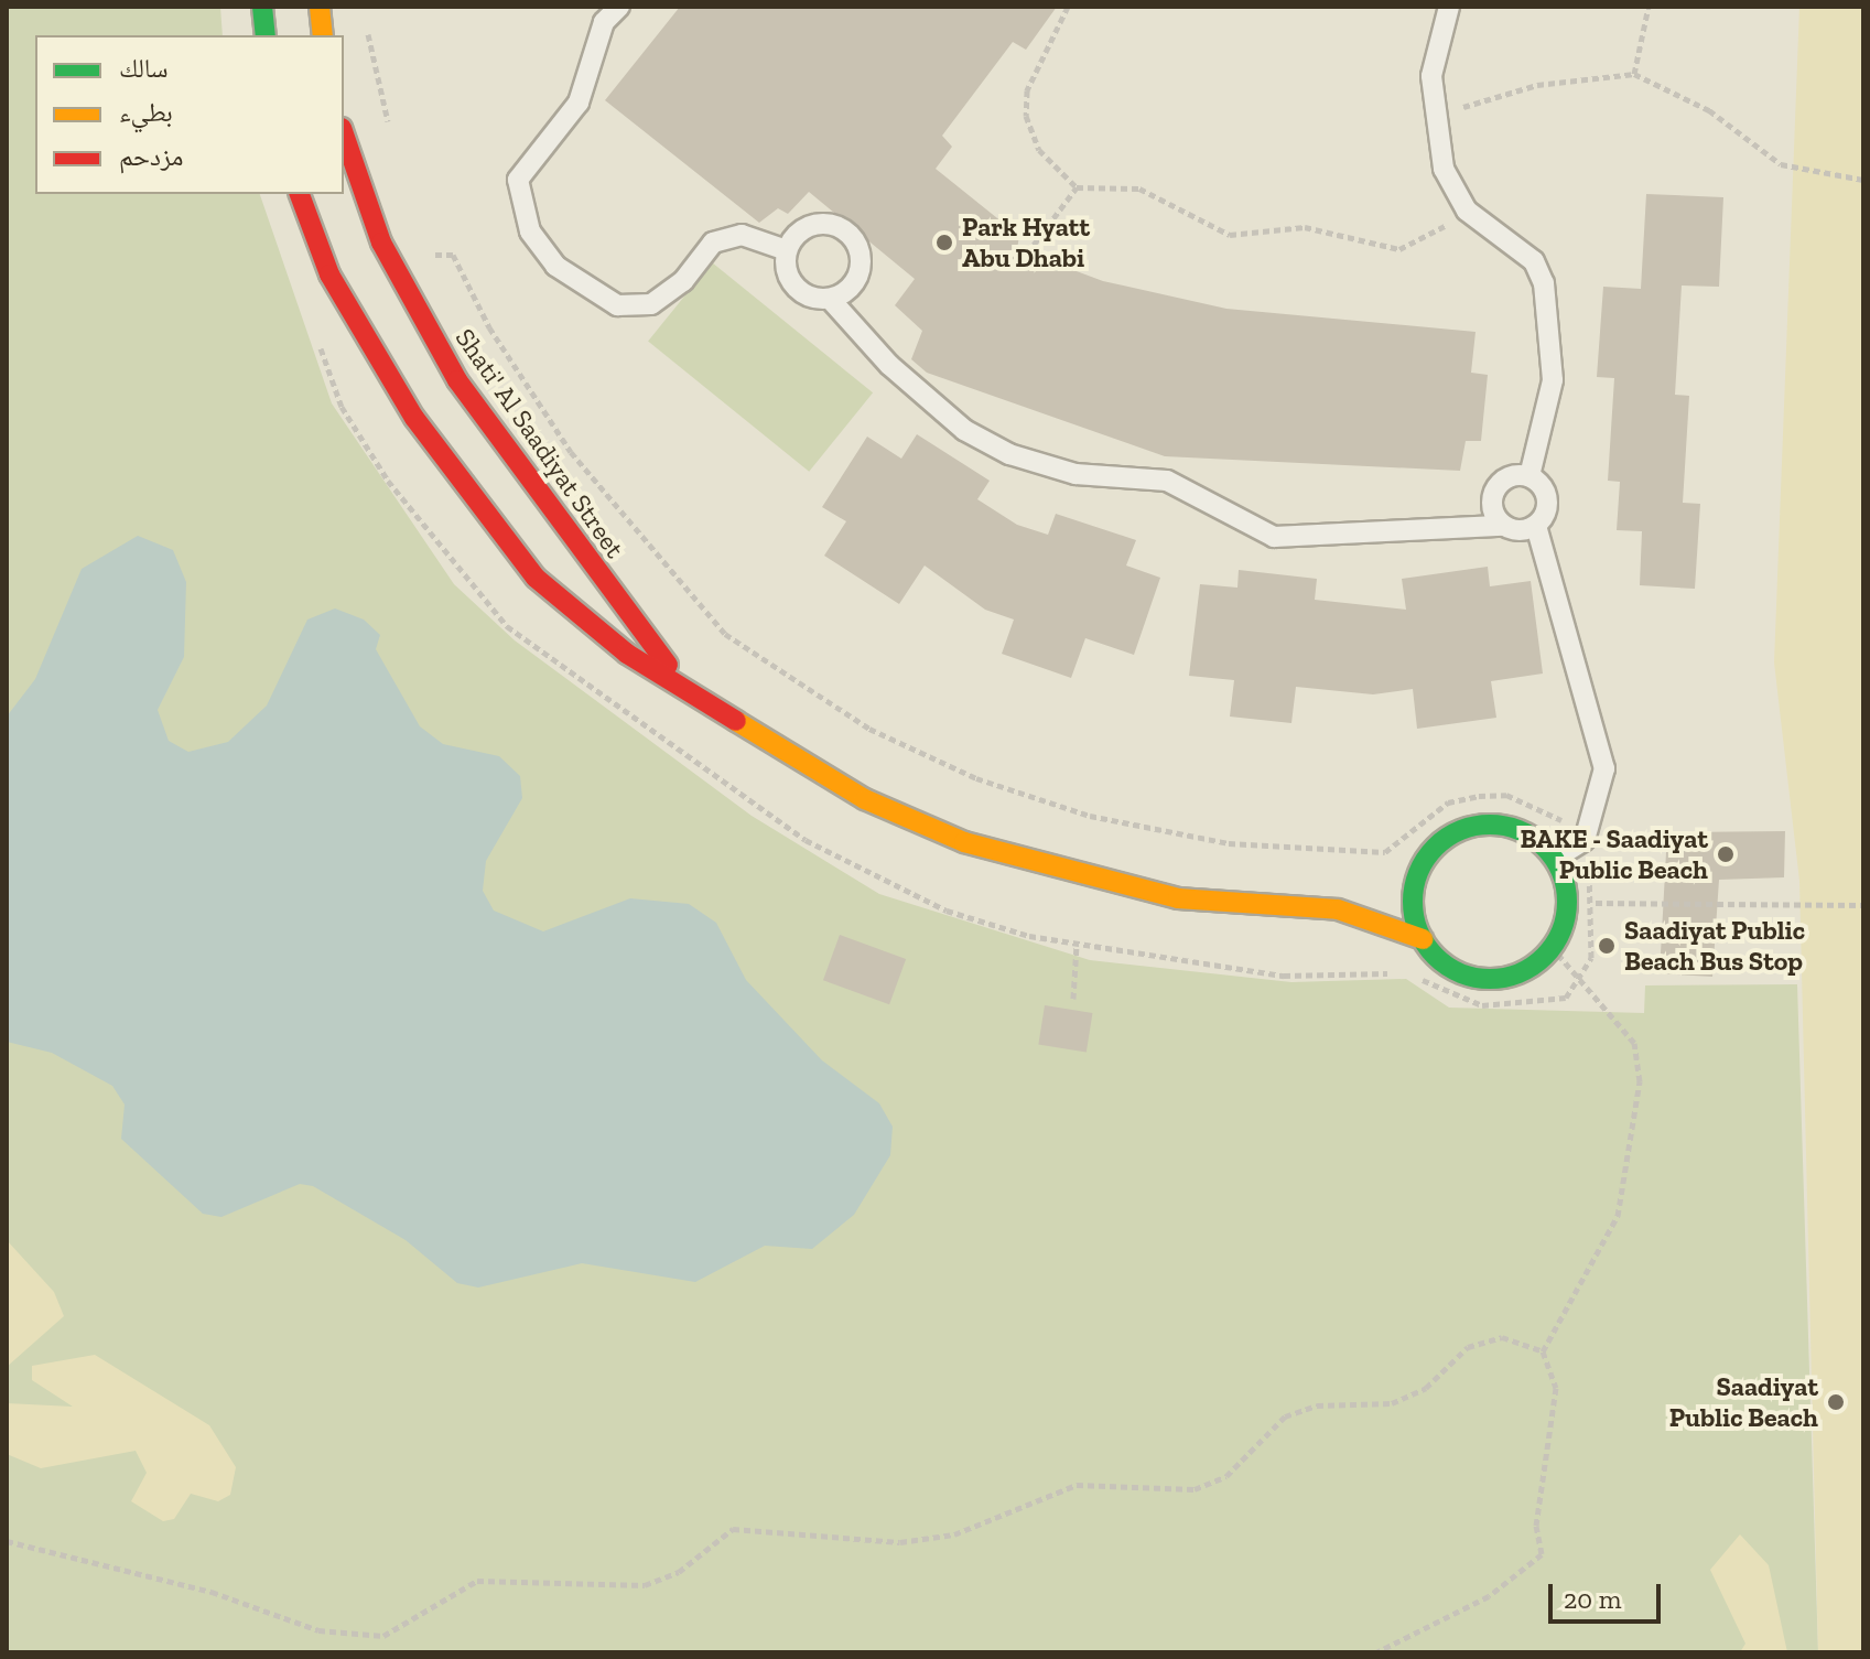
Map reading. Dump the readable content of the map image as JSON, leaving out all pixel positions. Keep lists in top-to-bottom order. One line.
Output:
{"streets":{"street":["Shati' Al Saadiyat Street"]},"places":["Park Hyatt Abu Dhabi","BAKE - Saadiyat Public Beach","Saadiyat Public Beach Bus Stop","Saadiyat Public Beach"],"legend":["سالك","بطيء","مزدحم"],"scale_bar":"20 m"}
